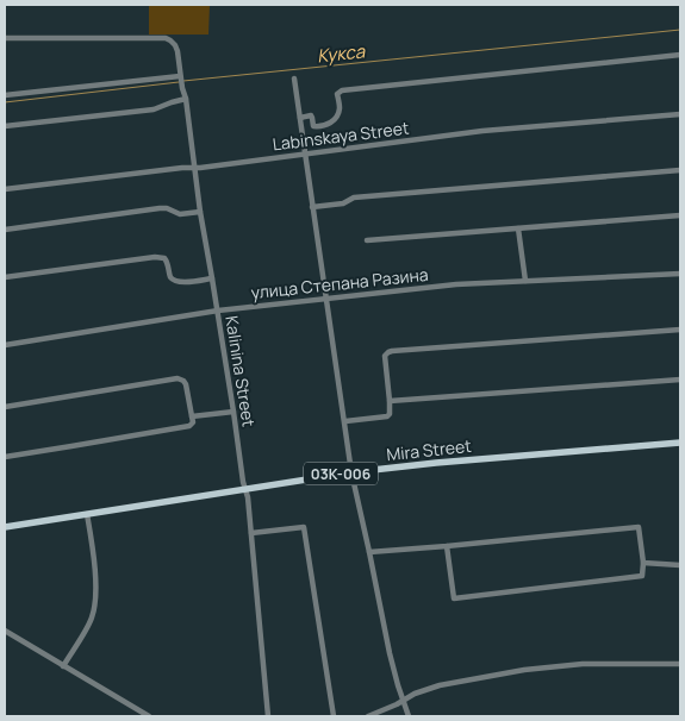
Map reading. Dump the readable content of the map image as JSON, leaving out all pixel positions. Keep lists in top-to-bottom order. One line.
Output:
{"streets":{"main road":["Mira Street","03К-006"],"street":["Labinskaya Street","улица Степана Разина","Kalinina Street"]},"crossings":[["Labinskaya Street","Kalinina Street"],["улица Степана Разина","Kalinina Street"],["Kalinina Street","Mira Street"]],"water":["Кукса"]}
